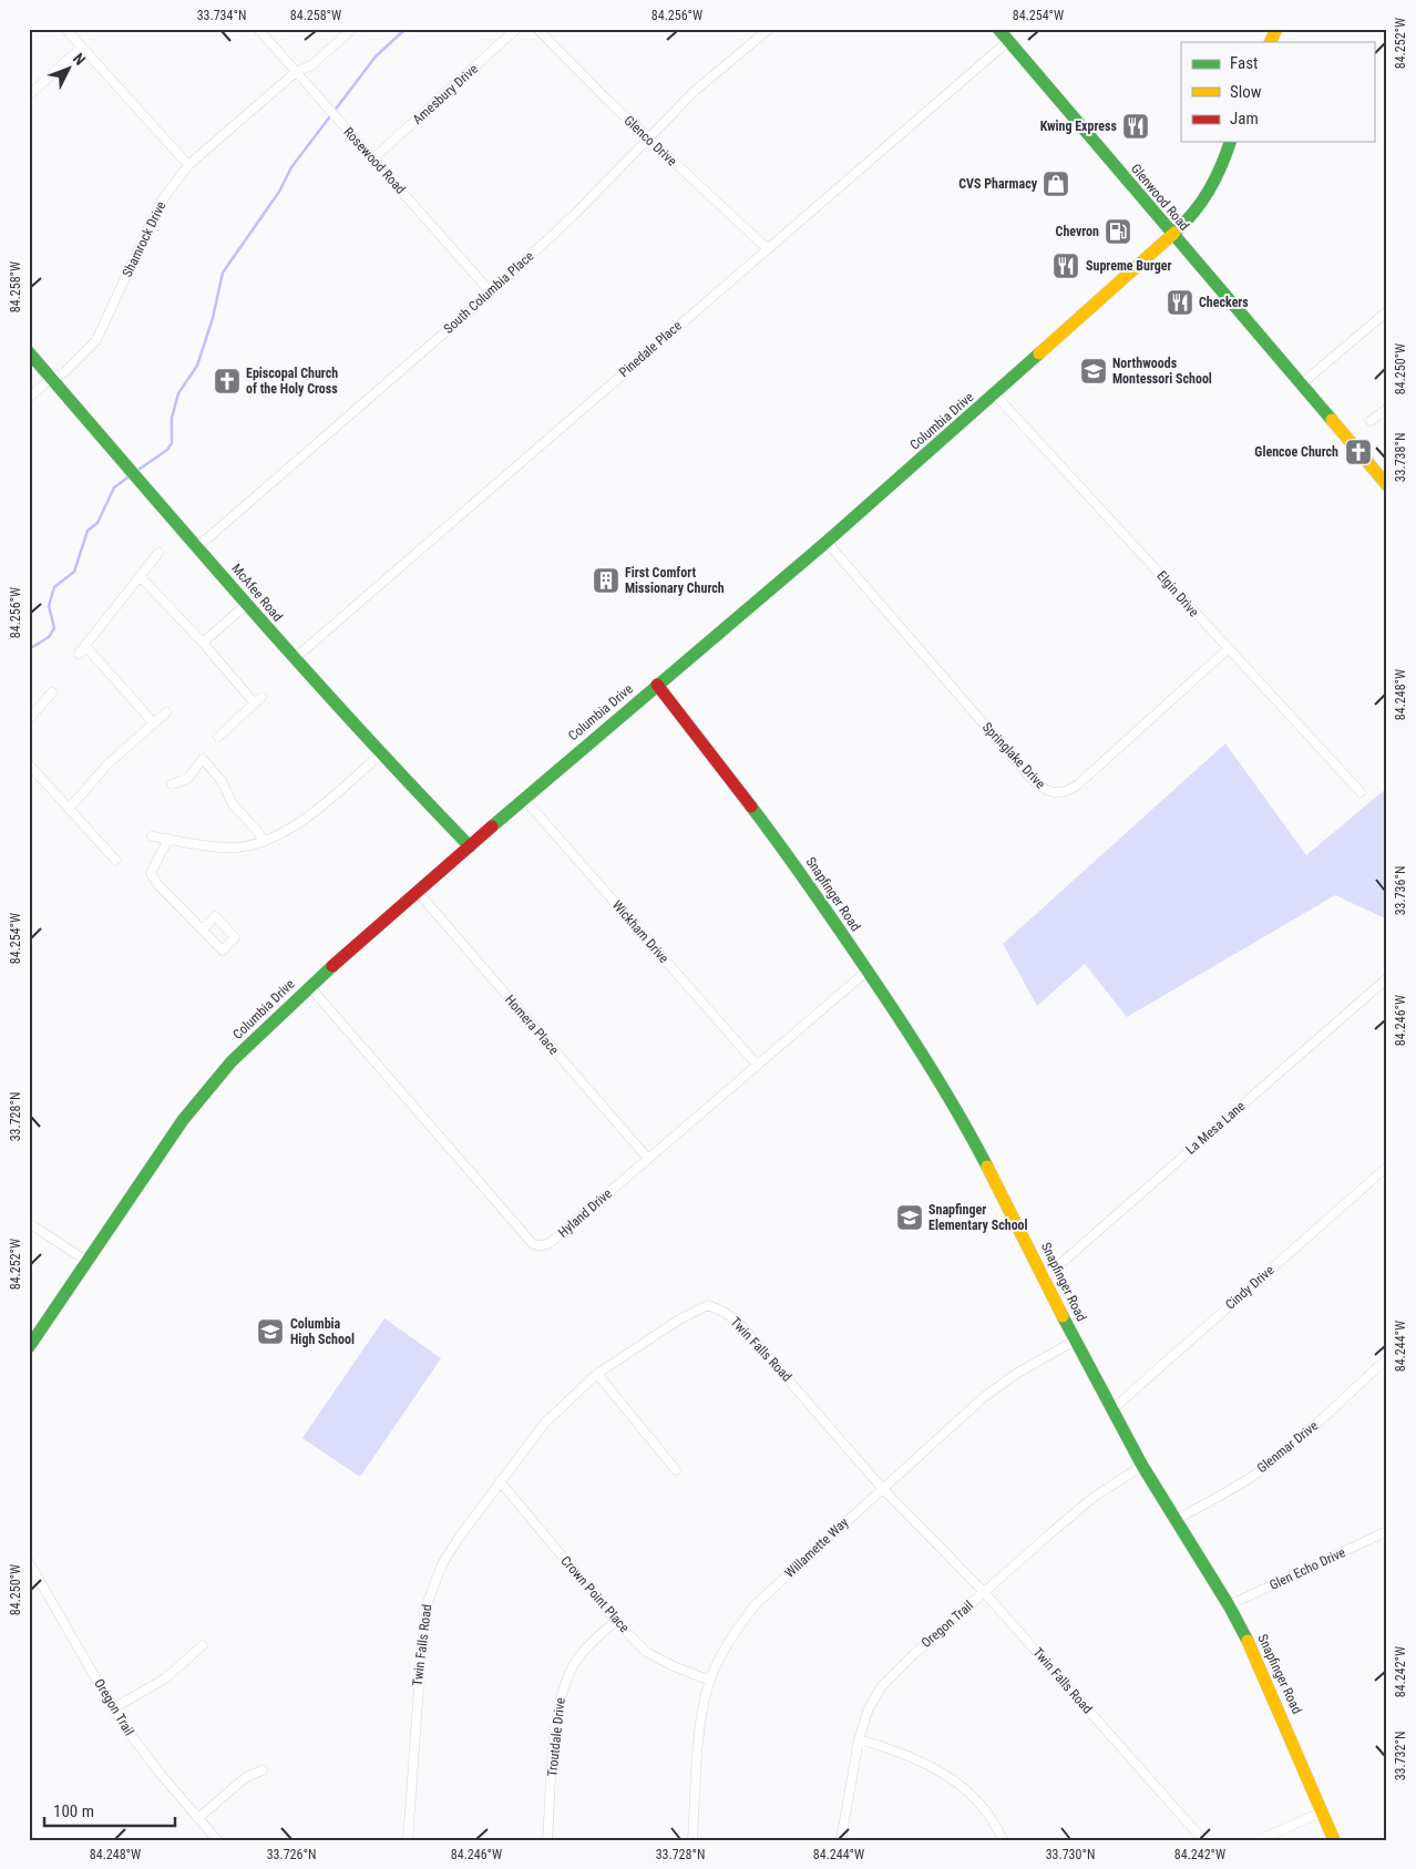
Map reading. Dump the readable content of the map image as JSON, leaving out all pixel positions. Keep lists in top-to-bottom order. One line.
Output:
{"streets":{"main road":["Glenwood Road","Columbia Drive","McAfee Road","Snapfinger Road"],"street":["Amesbury Drive","Glenco Drive","Rosewood Road","Shamrock Drive","South Columbia Place","Pinedale Place","Elgin Drive","Springlake Drive","Wickham Drive","Homera Place","La Mesa Lane","Hyland Drive","Cindy Drive","Twin Falls Road","Glenmar Drive","Willamette Way","Glen Echo Drive","Crown Point Place","Oregon Trail","Troutdale Drive"]},"crossings":[["Amesbury Drive","Rosewood Road"],["Glenco Drive","South Columbia Place"],["Glenco Drive","Pinedale Place"],["Rosewood Road","Shamrock Drive"],["Rosewood Road","South Columbia Place"],["Glenwood Road","Pinedale Place"],["Glenwood Road","Columbia Drive"],["Shamrock Drive","McAfee Road"],["South Columbia Place","McAfee Road"],["Pinedale Place","McAfee Road"],["Columbia Drive","McAfee Road"],["Columbia Drive","Elgin Drive"],["Columbia Drive","Springlake Drive"],["Columbia Drive","Snapfinger Road"],["Columbia Drive","Wickham Drive"],["Columbia Drive","Homera Place"],["Columbia Drive","Hyland Drive"],["Elgin Drive","Springlake Drive"],["Snapfinger Road","La Mesa Lane"],["Snapfinger Road","Hyland Drive"],["Snapfinger Road","Cindy Drive"],["Snapfinger Road","Glenmar Drive"],["Snapfinger Road","Willamette Way"],["Snapfinger Road","Glen Echo Drive"],["Snapfinger Road","Oregon Trail"],["Wickham Drive","Hyland Drive"],["Homera Place","Hyland Drive"],["Twin Falls Road","Willamette Way"],["Twin Falls Road","Crown Point Place"],["Twin Falls Road","Oregon Trail"],["Willamette Way","Crown Point Place"],["Crown Point Place","Troutdale Drive"]],"places":{"restaurant":["Kwing Express","Supreme Burger","Checkers"],"shop":["CVS Pharmacy"],"fuel station":["Chevron"],"school or university":["Northwoods Montessori School","Snapfinger Elementary School","Columbia High School"],"church":["Episcopal Church of the Holy Cross","Glencoe Church"],"building":["First Comfort Missionary Church"]},"legend":["Fast","Slow","Jam"],"scale_bar":"100 m","north":"top right","coordinates":["33.734°N","84.258°W","84.256°W","84.254°W","84.252°W","84.250°W","33.738°N","84.248°W","33.736°N","84.246°W","33.728°N","84.244°W","84.242°W","33.732°N","33.726°N","33.730°N"]}
